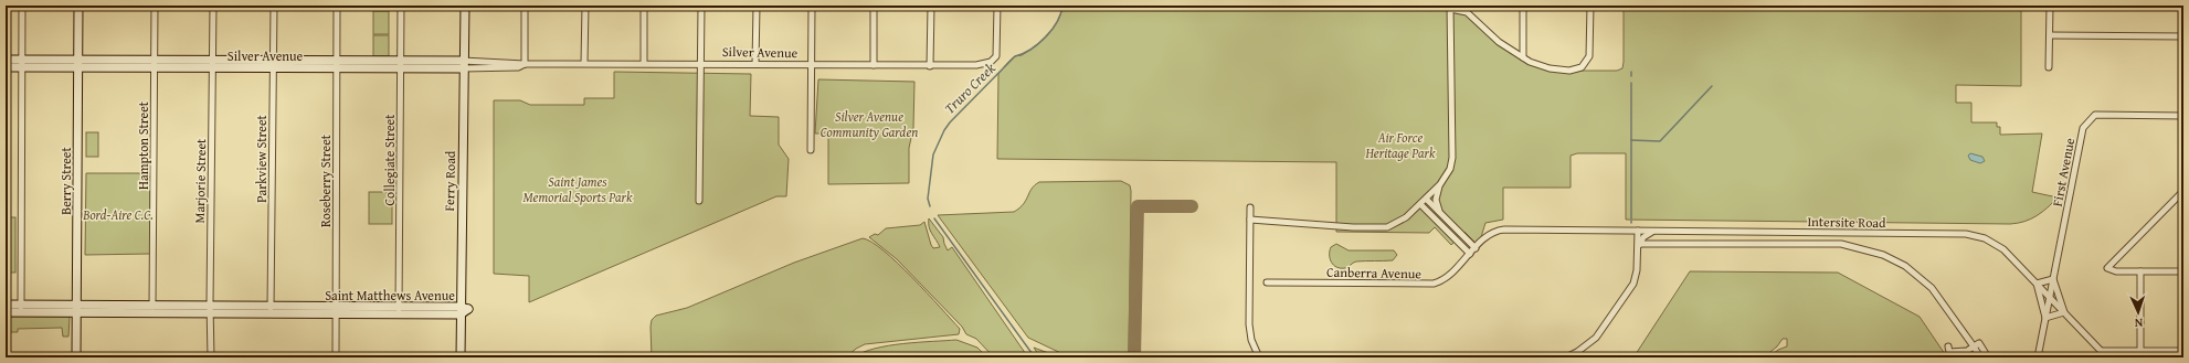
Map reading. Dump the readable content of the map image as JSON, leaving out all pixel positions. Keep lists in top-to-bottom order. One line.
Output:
{"streets":{"street":["Silver Avenue","Hampton Street","Parkview Street","Collegiate Street","First Avenue","Berry Street","Marjorie Street","Roseberry Street","Ferry Road","Intersite Road","Canberra Avenue","Saint Matthews Avenue"]},"crossings":[["Silver Avenue","Hampton Street"],["Silver Avenue","Parkview Street"],["Silver Avenue","Collegiate Street"],["Silver Avenue","Berry Street"],["Silver Avenue","Marjorie Street"],["Silver Avenue","Roseberry Street"],["Silver Avenue","Ferry Road"],["Hampton Street","Saint Matthews Avenue"],["Parkview Street","Saint Matthews Avenue"],["Collegiate Street","Saint Matthews Avenue"],["First Avenue","Intersite Road"],["Berry Street","Saint Matthews Avenue"],["Marjorie Street","Saint Matthews Avenue"],["Roseberry Street","Saint Matthews Avenue"],["Ferry Road","Saint Matthews Avenue"],["Intersite Road","Canberra Avenue"]],"water":["Truro Creek"],"parks":["Silver Avenue Community Garden","Air Force Heritage Park","Saint James Memorial Sports Park","Bord-Aire C.C."],"north":"bottom"}
